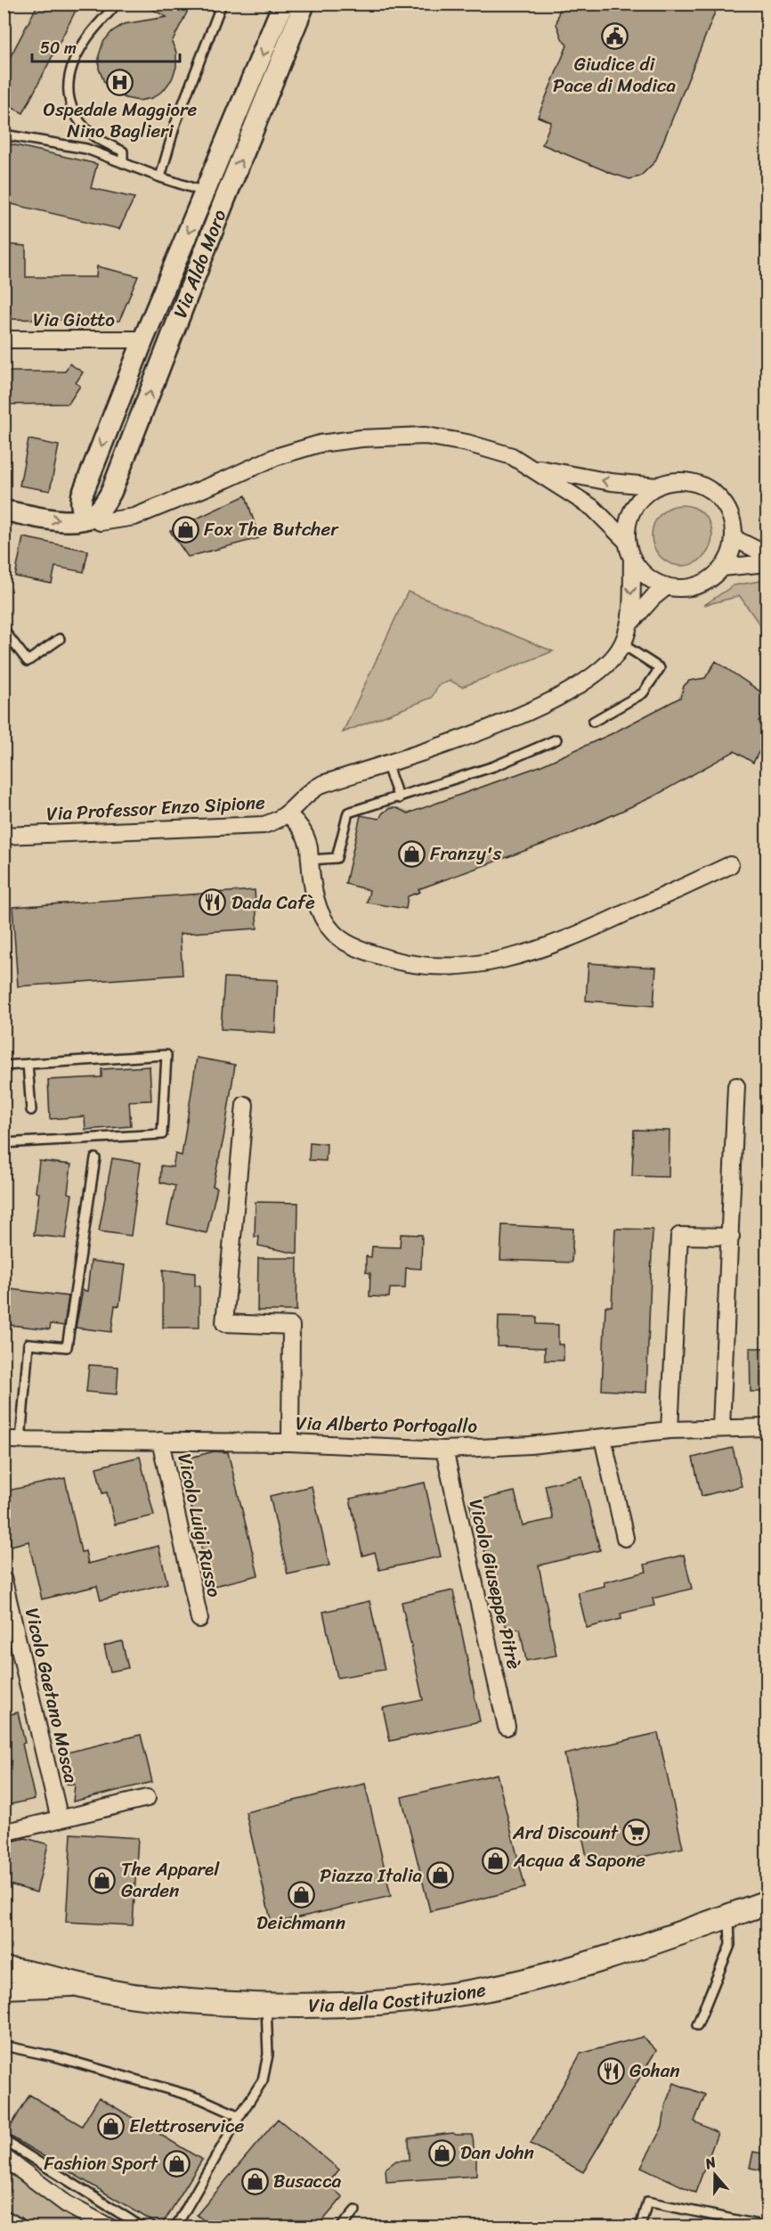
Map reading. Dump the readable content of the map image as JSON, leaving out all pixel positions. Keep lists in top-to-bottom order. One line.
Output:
{"streets":{"main road":["Via della Costituzione"],"street":["Via Aldo Moro","Via Giotto","Via Professor Enzo Sipione","Via Alberto Portogallo","Vicolo Luigi Russo","Vicolo Giuseppe Pitrè","Vicolo Gaetano Mosca"]},"crossings":[["Via Aldo Moro","Via Giotto"],["Via Alberto Portogallo","Vicolo Luigi Russo"],["Via Alberto Portogallo","Vicolo Giuseppe Pitrè"]],"places":{"public building":["Giudice di Pace di Modica"],"hospital":["Ospedale Maggiore Nino Baglieri"],"shop":["Fox The Butcher","Franzy's","Acqua & Sapone","Piazza Italia","The Apparel Garden","Deichmann","Elettroservice","Dan John","Fashion Sport","Busacca"],"restaurant":["Dada Cafè","Gohan"],"supermarket":["Ard Discount"]},"scale_bar":"50 m","north":"top"}
